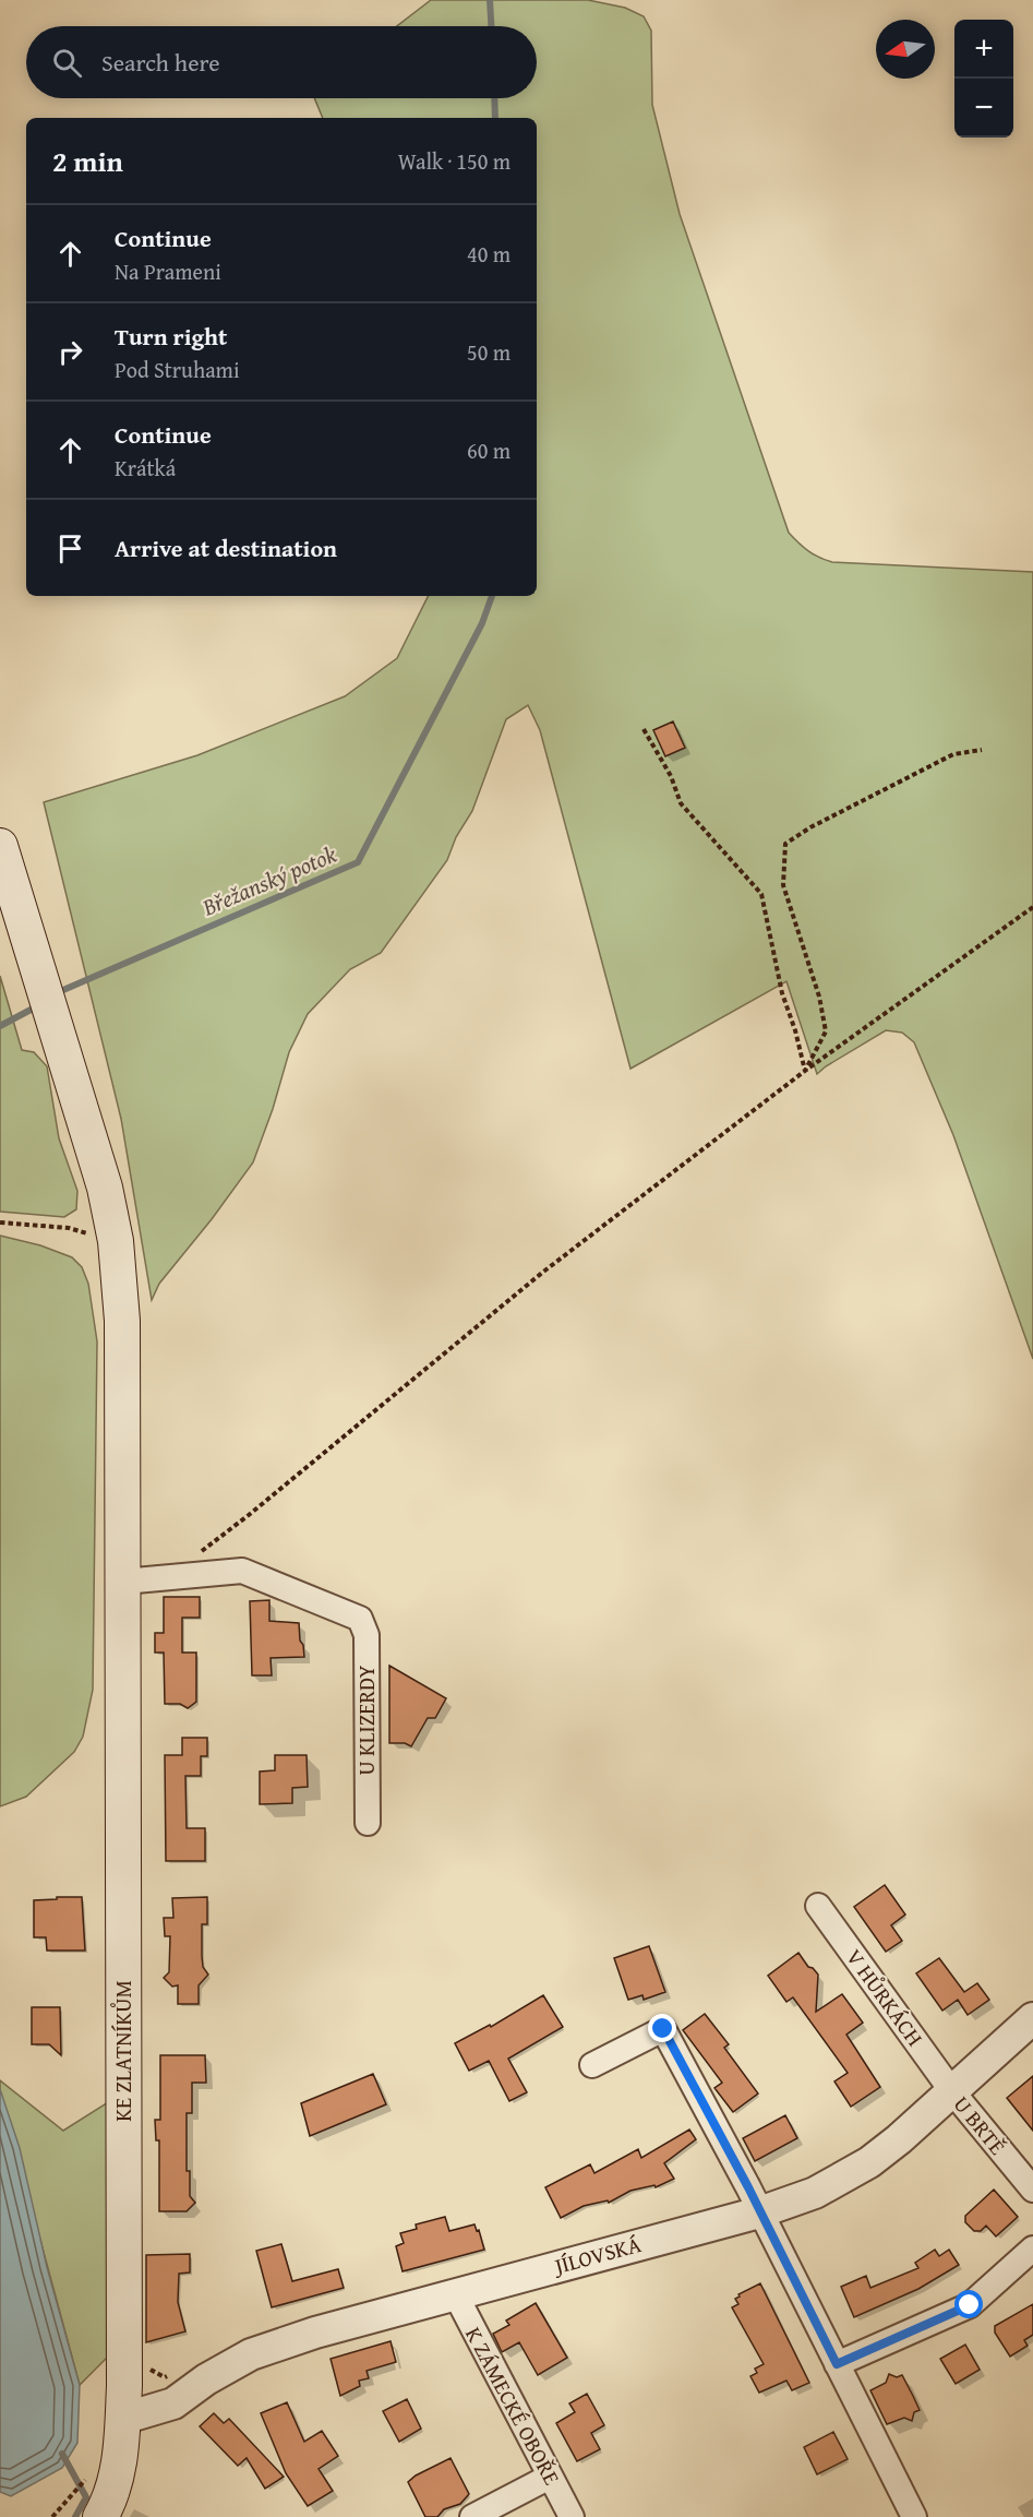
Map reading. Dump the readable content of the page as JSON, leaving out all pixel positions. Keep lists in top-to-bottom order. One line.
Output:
{"streets":{"main road":["KE ZLATNÍKŮM"],"street":["U KLIZERDY","V HŮRKÁCH","U BRTĚ","JÍLOVSKÁ","K ZÁMECKÉ OBOŘE"]},"crossings":[["U KLIZERDY","KE ZLATNÍKŮM"],["V HŮRKÁCH","U BRTĚ"],["V HŮRKÁCH","JÍLOVSKÁ"],["KE ZLATNÍKŮM","JÍLOVSKÁ"],["U BRTĚ","JÍLOVSKÁ"],["JÍLOVSKÁ","K ZÁMECKÉ OBOŘE"]],"water":["Břežanský potok"],"north":"left","page":{"map_buttons":["+","−"],"search":"Search here","heading":["2 min","Walk · 150 m"],"list":[["Continue","Na Prameni","40 m"],["Turn right","Pod Struhami","50 m"],["Continue","Krátká","60 m"],"Arrive at destination"]}}
